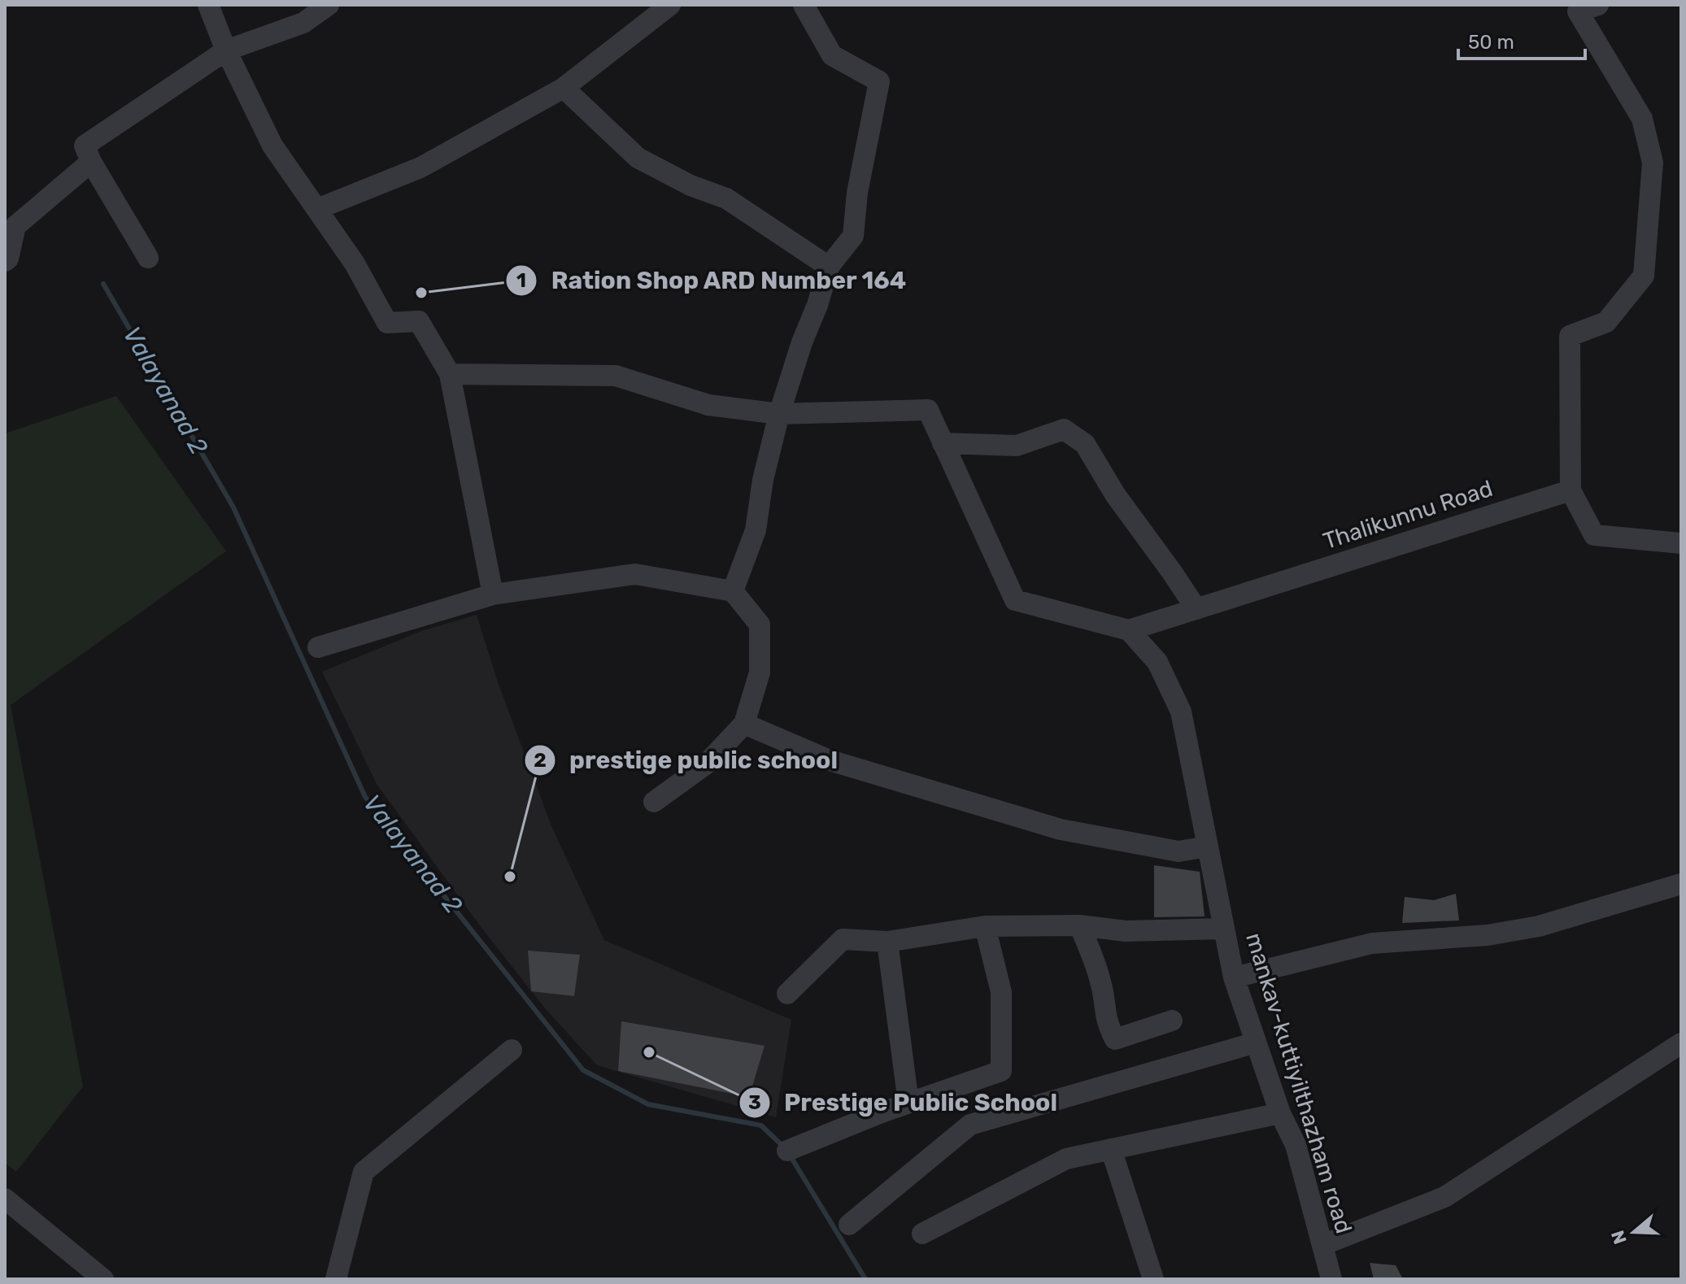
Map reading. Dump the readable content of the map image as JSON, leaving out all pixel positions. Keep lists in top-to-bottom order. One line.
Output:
{"streets":{"street":["Thalikunnu Road","mankav-kuttiyilthazham road"]},"crossings":[["Thalikunnu Road","mankav-kuttiyilthazham road"]],"water":["Valayanad 2"],"places":["Ration Shop ARD Number 164","prestige public school","Prestige Public School"],"scale_bar":"50 m","north":"left"}
